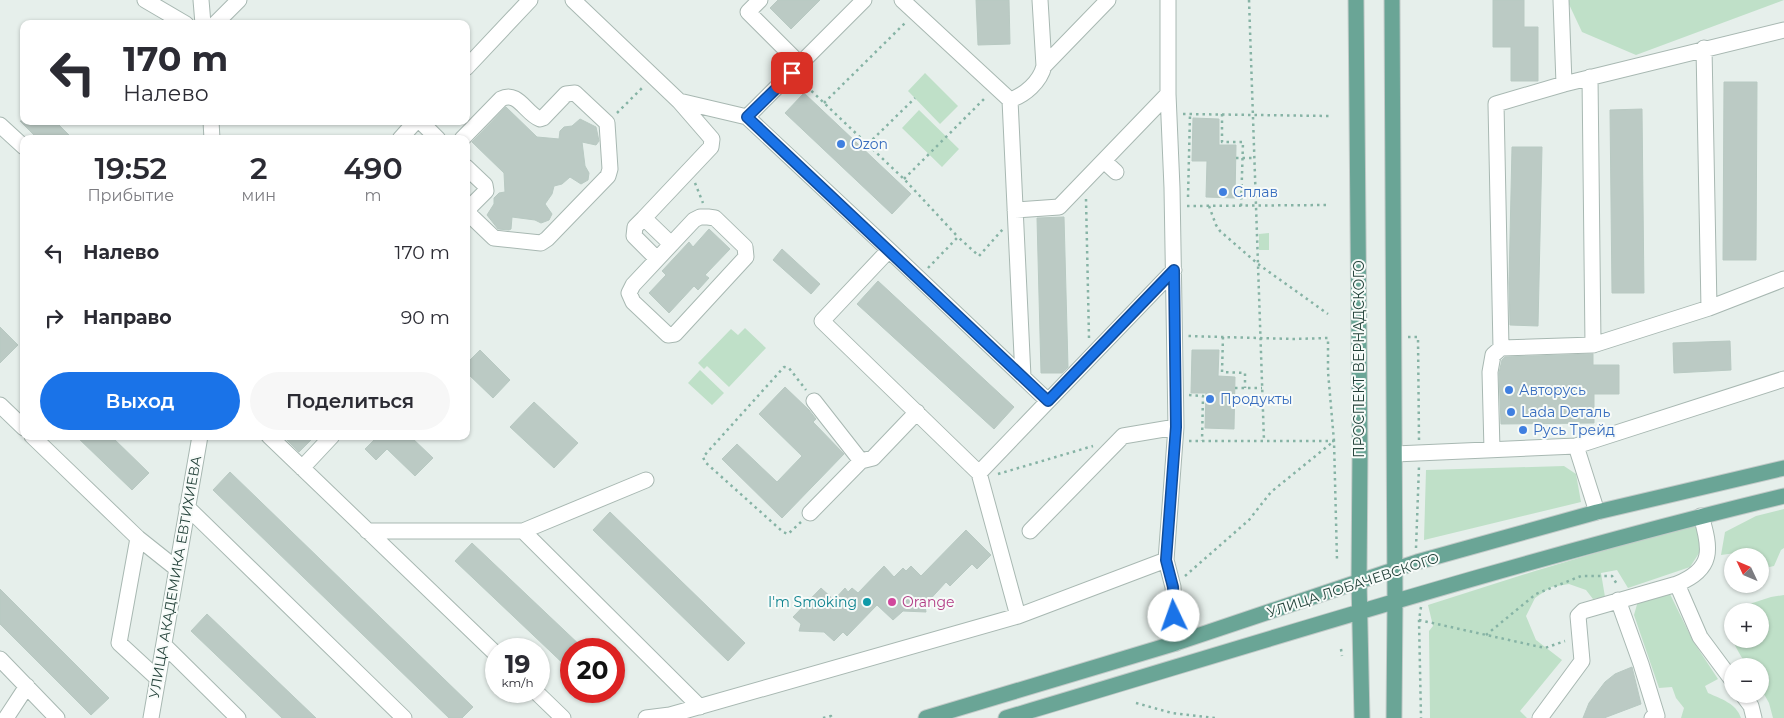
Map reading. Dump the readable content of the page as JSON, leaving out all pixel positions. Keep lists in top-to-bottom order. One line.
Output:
{"streets":{"main road":["ПРОСПЕКТ ВЕРНАДСКОГО","УЛИЦА ЛОБАЧЕВСКОГО"],"street":["УЛИЦА АКАДЕМИКА ЕВТИХИЕВА"]},"crossings":[["ПРОСПЕКТ ВЕРНАДСКОГО","УЛИЦА ЛОБАЧЕВСКОГО"]],"places":["Ozon","Сплав","Авторусь","Продукты","Lada Dеталь","Русь Трейд","I'm Smoking","Orange"],"north":"top left","page":{"turn":["170 m","Налево"],"eta":["19:52","Прибытие","2","мин","490","m"],"list":[{"name":"Налево","value":"170 m"},{"name":"Направо","value":"90 m"}],"buttons":["Выход","Поделиться"],"map_buttons":["+","−"],"speed":"19 km/h","limit":"20"}}
